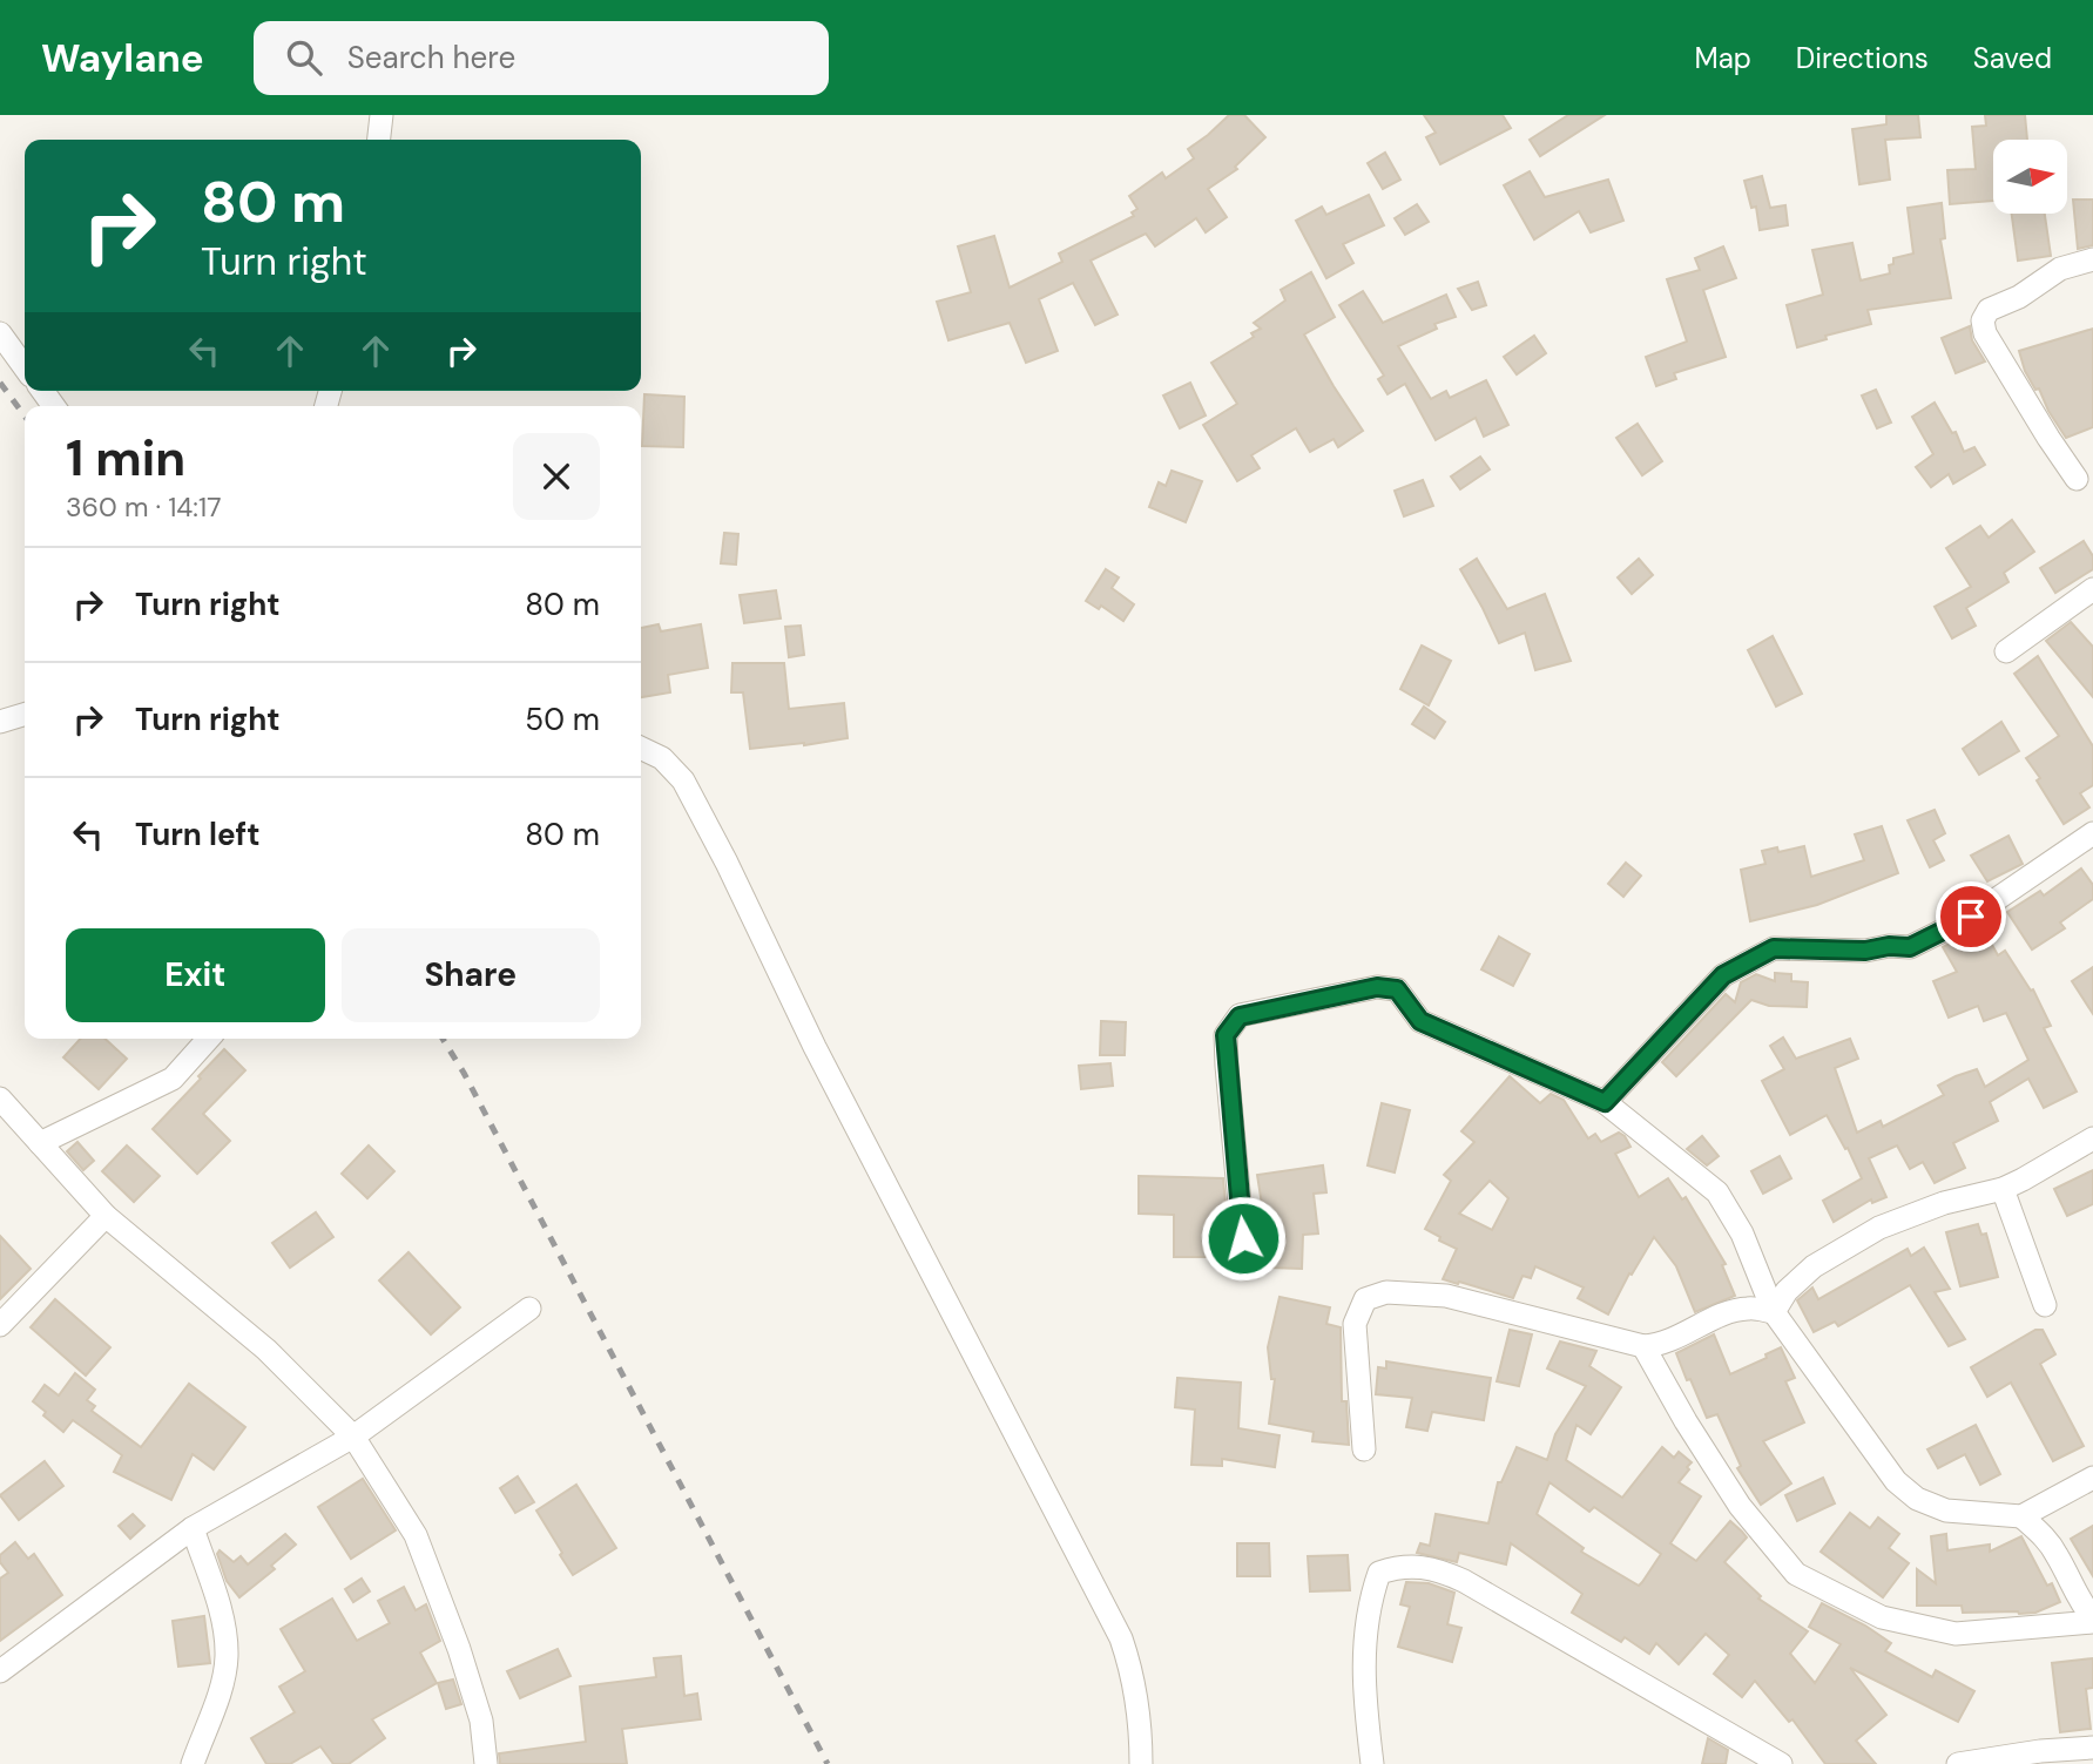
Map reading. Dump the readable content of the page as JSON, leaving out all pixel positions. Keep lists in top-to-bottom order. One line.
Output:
{"north":"right","page":{"header":"Waylane","search":"Search here","nav":["Map","Directions","Saved"],"turn":["80 m","Turn right"],"heading":["1 min","360 m · 14:17"],"list":[{"name":"Turn right","value":"80 m"},{"name":"Turn right","value":"50 m"},{"name":"Turn left","value":"80 m"}],"buttons":["Exit","Share"]}}
